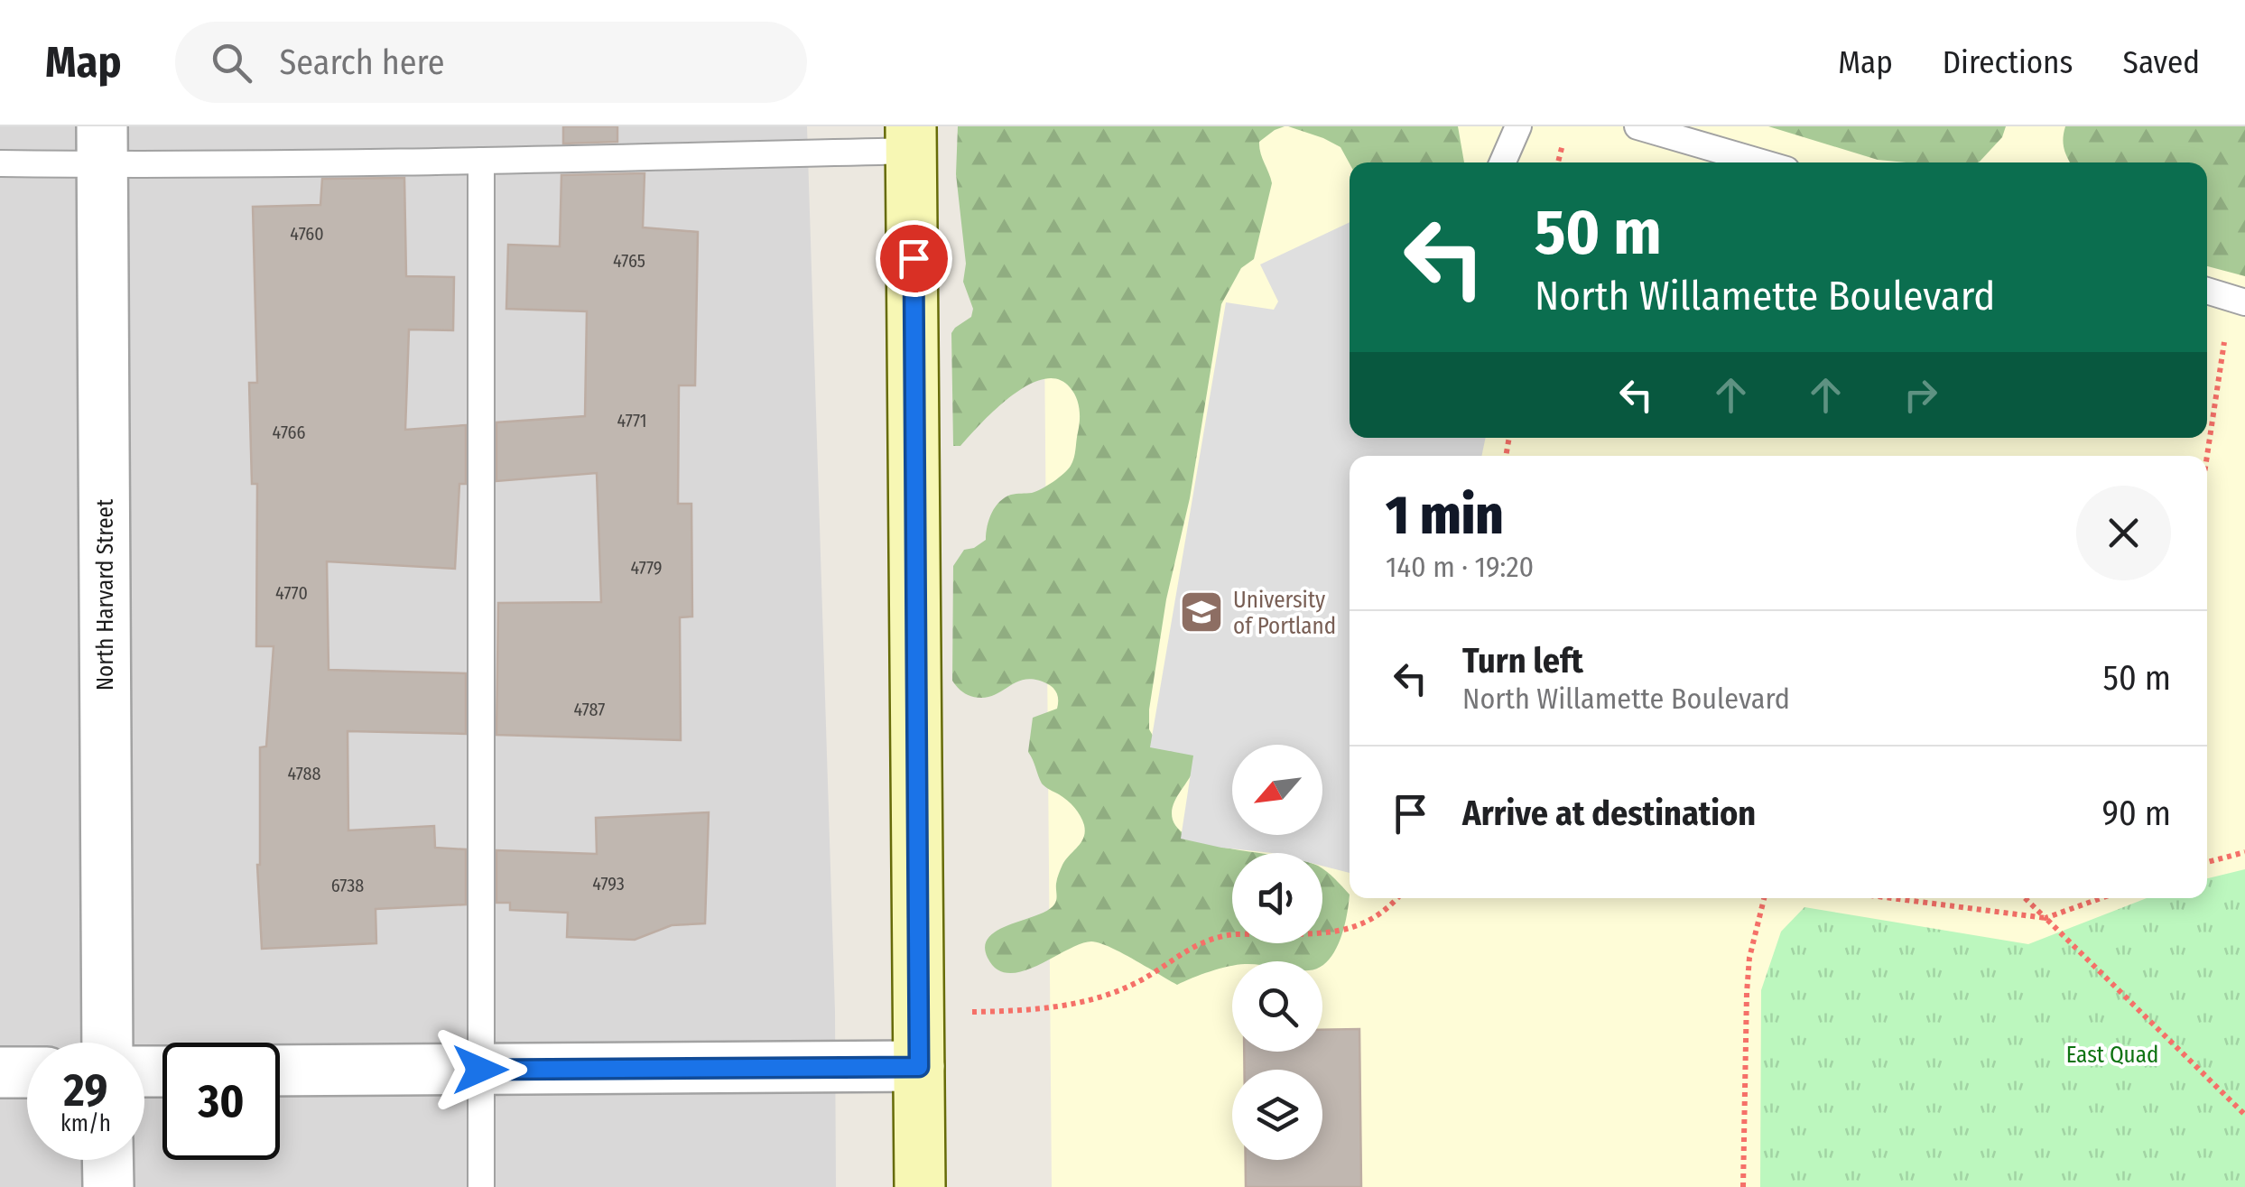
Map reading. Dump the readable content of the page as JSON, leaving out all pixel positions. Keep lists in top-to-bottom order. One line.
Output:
{"streets":{"street":["North Harvard Street"]},"parks":["East Quad"],"places":{"school or university":["University of Portland"]},"house_numbers":["4760","4765","4771","4766","4779","4770","4787","4788","4793","6738"],"north":"bottom left","page":{"header":"Map","search":"Search here","nav":["Map","Directions","Saved"],"turn":["50 m","North Willamette Boulevard"],"heading":["1 min","140 m · 19:20"],"list":[{"name":"Turn left","note":"North Willamette Boulevard","value":"50 m"},{"name":"Arrive at destination","value":"90 m"}],"speed":"29 km/h","limit":"30"}}
